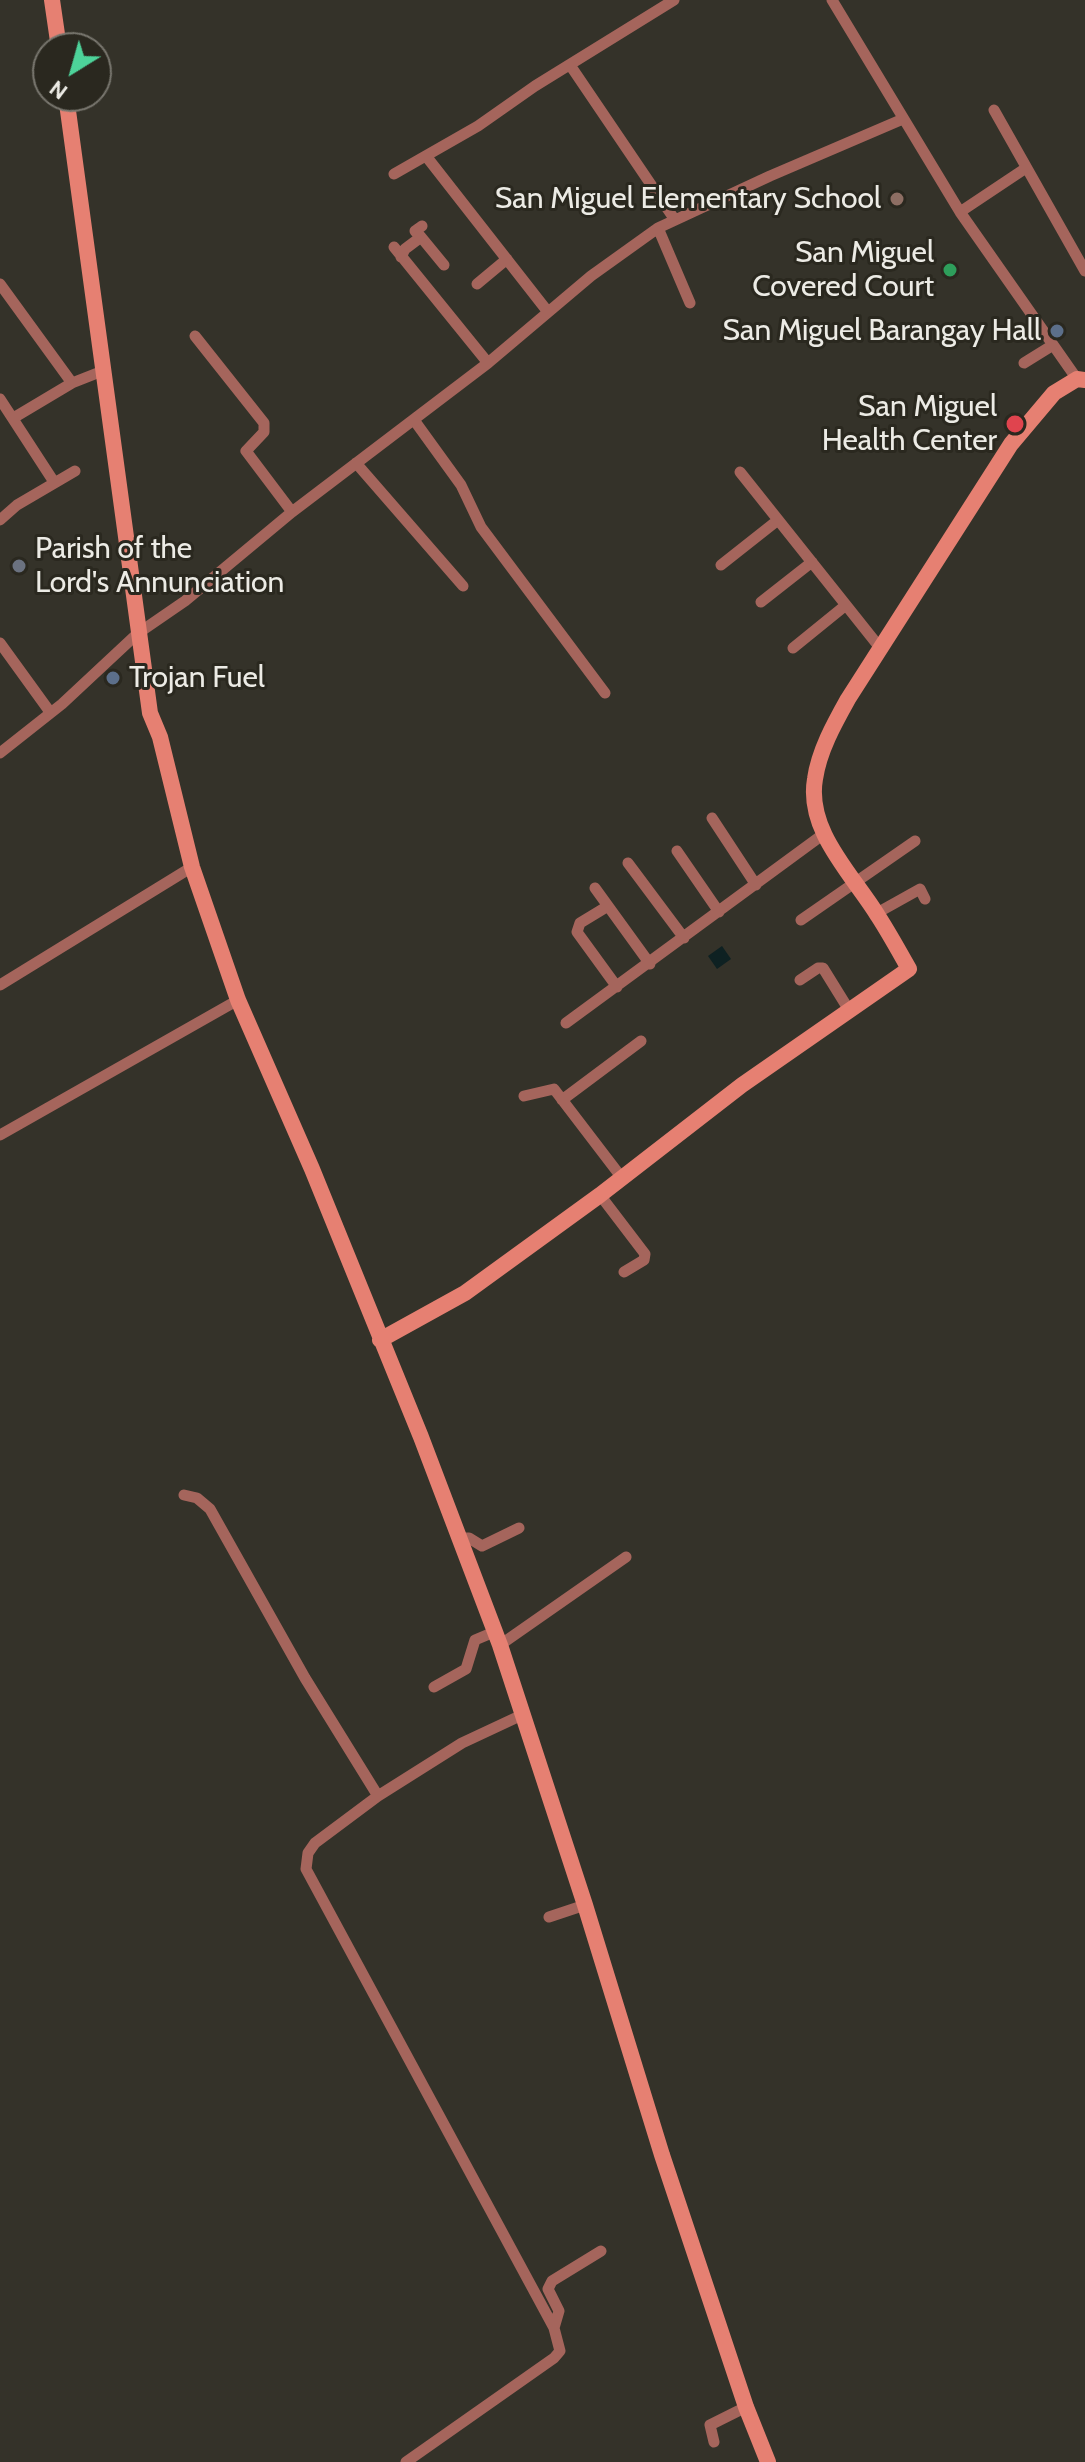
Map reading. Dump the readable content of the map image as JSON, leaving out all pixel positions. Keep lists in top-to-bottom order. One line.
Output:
{"places":["San Miguel Elementary School","San Miguel Covered Court","San Miguel Barangay Hall","San Miguel Health Center","Parish of the Lord's Annunciation","Trojan Fuel"],"north":"bottom left"}
